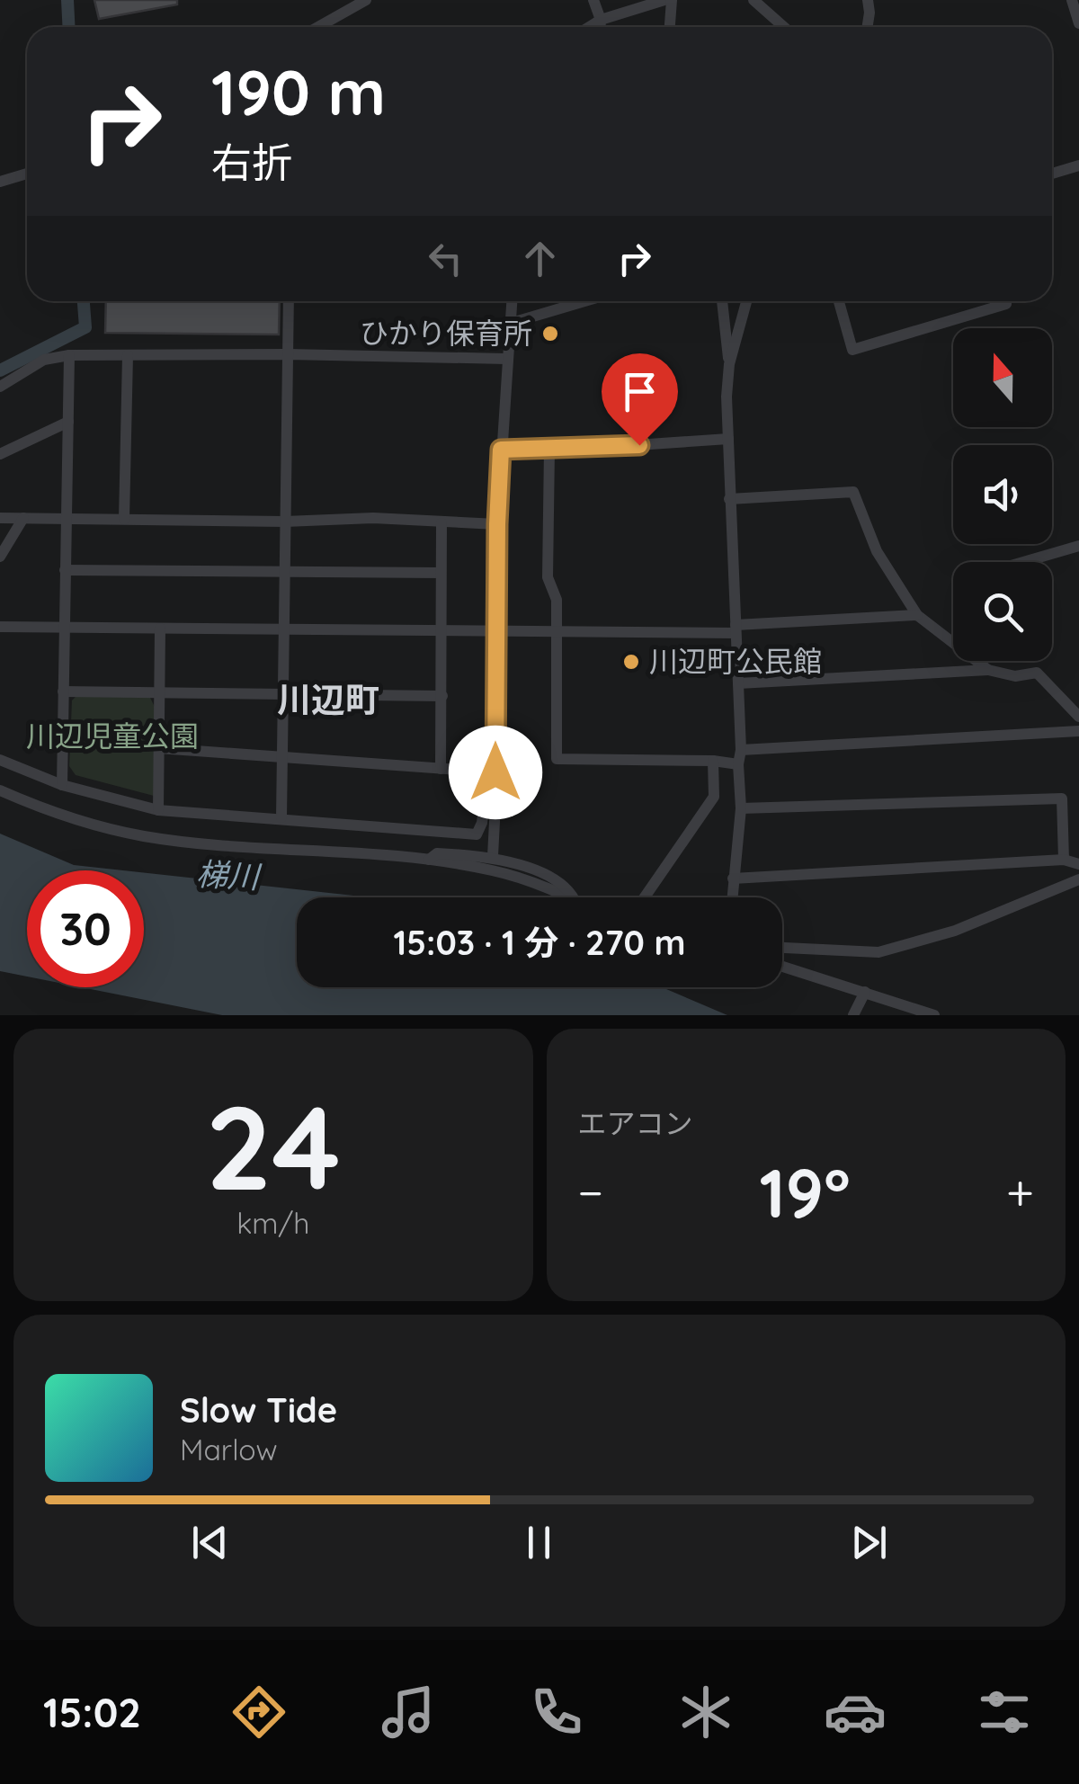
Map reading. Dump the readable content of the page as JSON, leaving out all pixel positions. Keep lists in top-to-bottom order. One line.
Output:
{"districts":["川辺町"],"water":["梯川"],"parks":["川辺児童公園"],"places":["ひかり保育所","川辺町公民館"],"north":"top","page":{"turn":["190 m","右折"],"limit":"30","trip":"15:03 · 1 分 · 270 m","tile":[["24","km/h"],"エアコン"],"heat":["−","19°","+"],"song":["Slow Tide","Marlow"],"tabs":"15:02"}}
